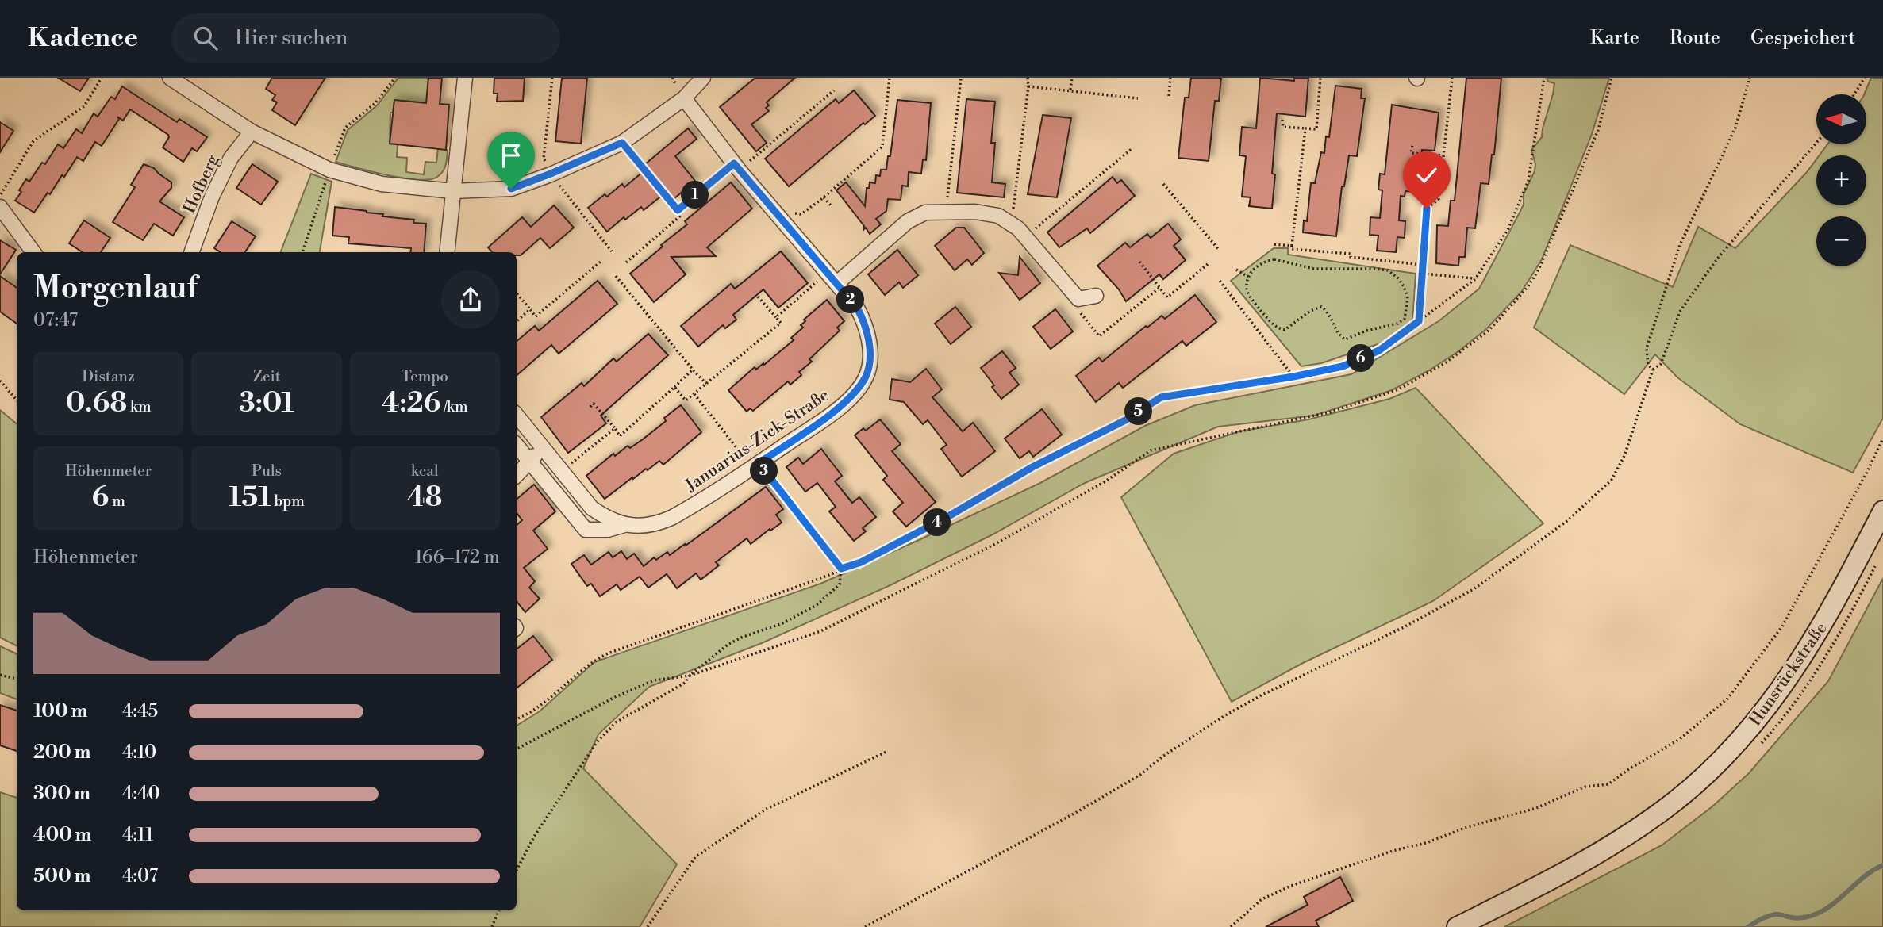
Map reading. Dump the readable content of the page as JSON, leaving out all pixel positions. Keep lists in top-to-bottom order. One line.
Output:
{"streets":{"main road":["Hunsrückstraße"],"street":["Hofberg","Januarius-Zick-Straße"]},"north":"left","page":{"header":"Kadence","search":"Hier suchen","nav":["Karte","Route","Gespeichert"],"map_buttons":["+","−"],"pins":["1","2","6","5","3","4"],"heading":["Morgenlauf","07:47"],"stats":[["Distanz","0.68 km"],["Zeit","3:01"],["Tempo","4:26 /km"],["Höhenmeter","6 m"],["Puls","151 bpm"],["kcal","48"]],"chart":["Höhenmeter","166–172 m"],"list":[{"name":"100 m","note":"4:45"},{"name":"200 m","note":"4:10"},{"name":"300 m","note":"4:40"},{"name":"400 m","note":"4:11"},{"name":"500 m","note":"4:07"}]}}
